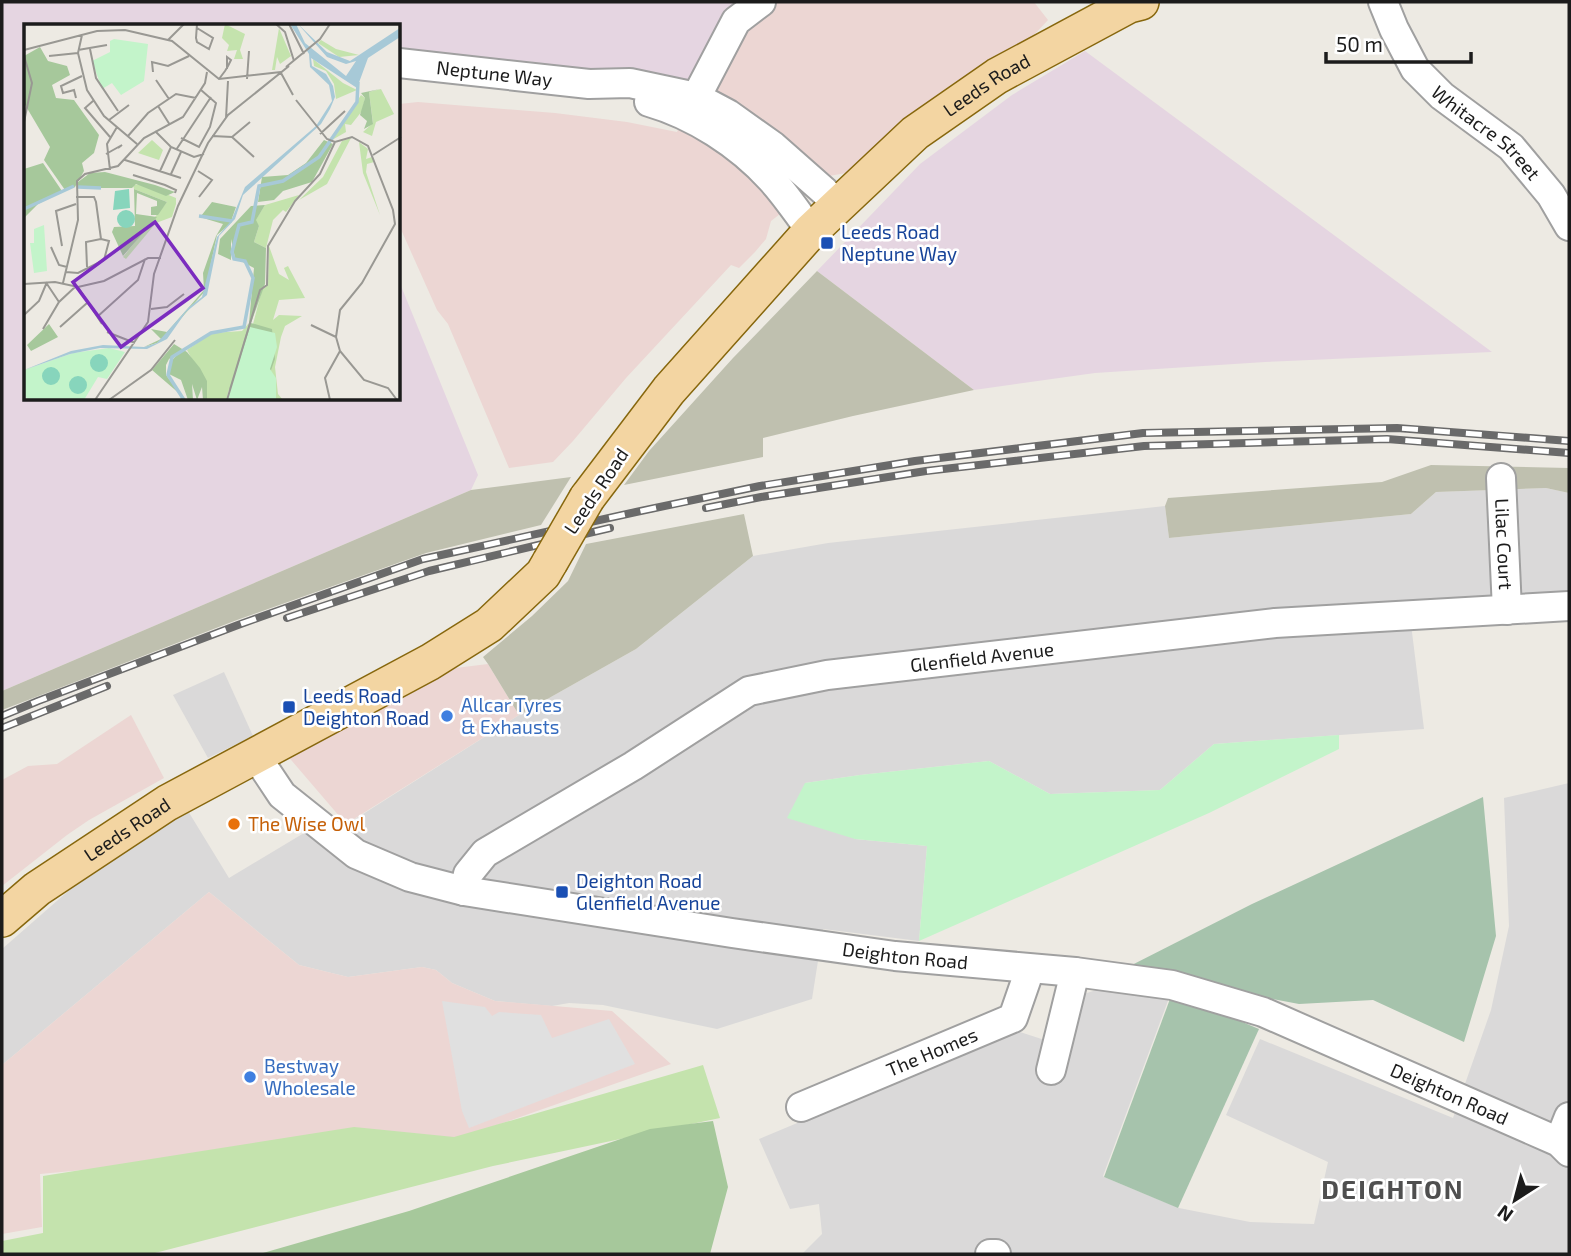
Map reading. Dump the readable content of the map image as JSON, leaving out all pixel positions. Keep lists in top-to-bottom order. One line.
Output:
{"streets":{"main road":["Leeds Road"],"street":["Neptune Way","Whitacre Street","Lilac Court","Glenfield Avenue","Deighton Road","The Homes"]},"crossings":[["Neptune Way","Leeds Road"],["Leeds Road","Deighton Road"],["Lilac Court","Glenfield Avenue"],["Glenfield Avenue","Deighton Road"],["Deighton Road","The Homes"]],"districts":["DEIGHTON"],"places":{"transit":["Leeds Road Neptune Way","Leeds Road Deighton Road","Deighton Road Glenfield Avenue"],"other":["Allcar Tyres & Exhausts","The Wise Owl","Bestway Wholesale"]},"scale_bar":"50 m","north":"bottom left"}
